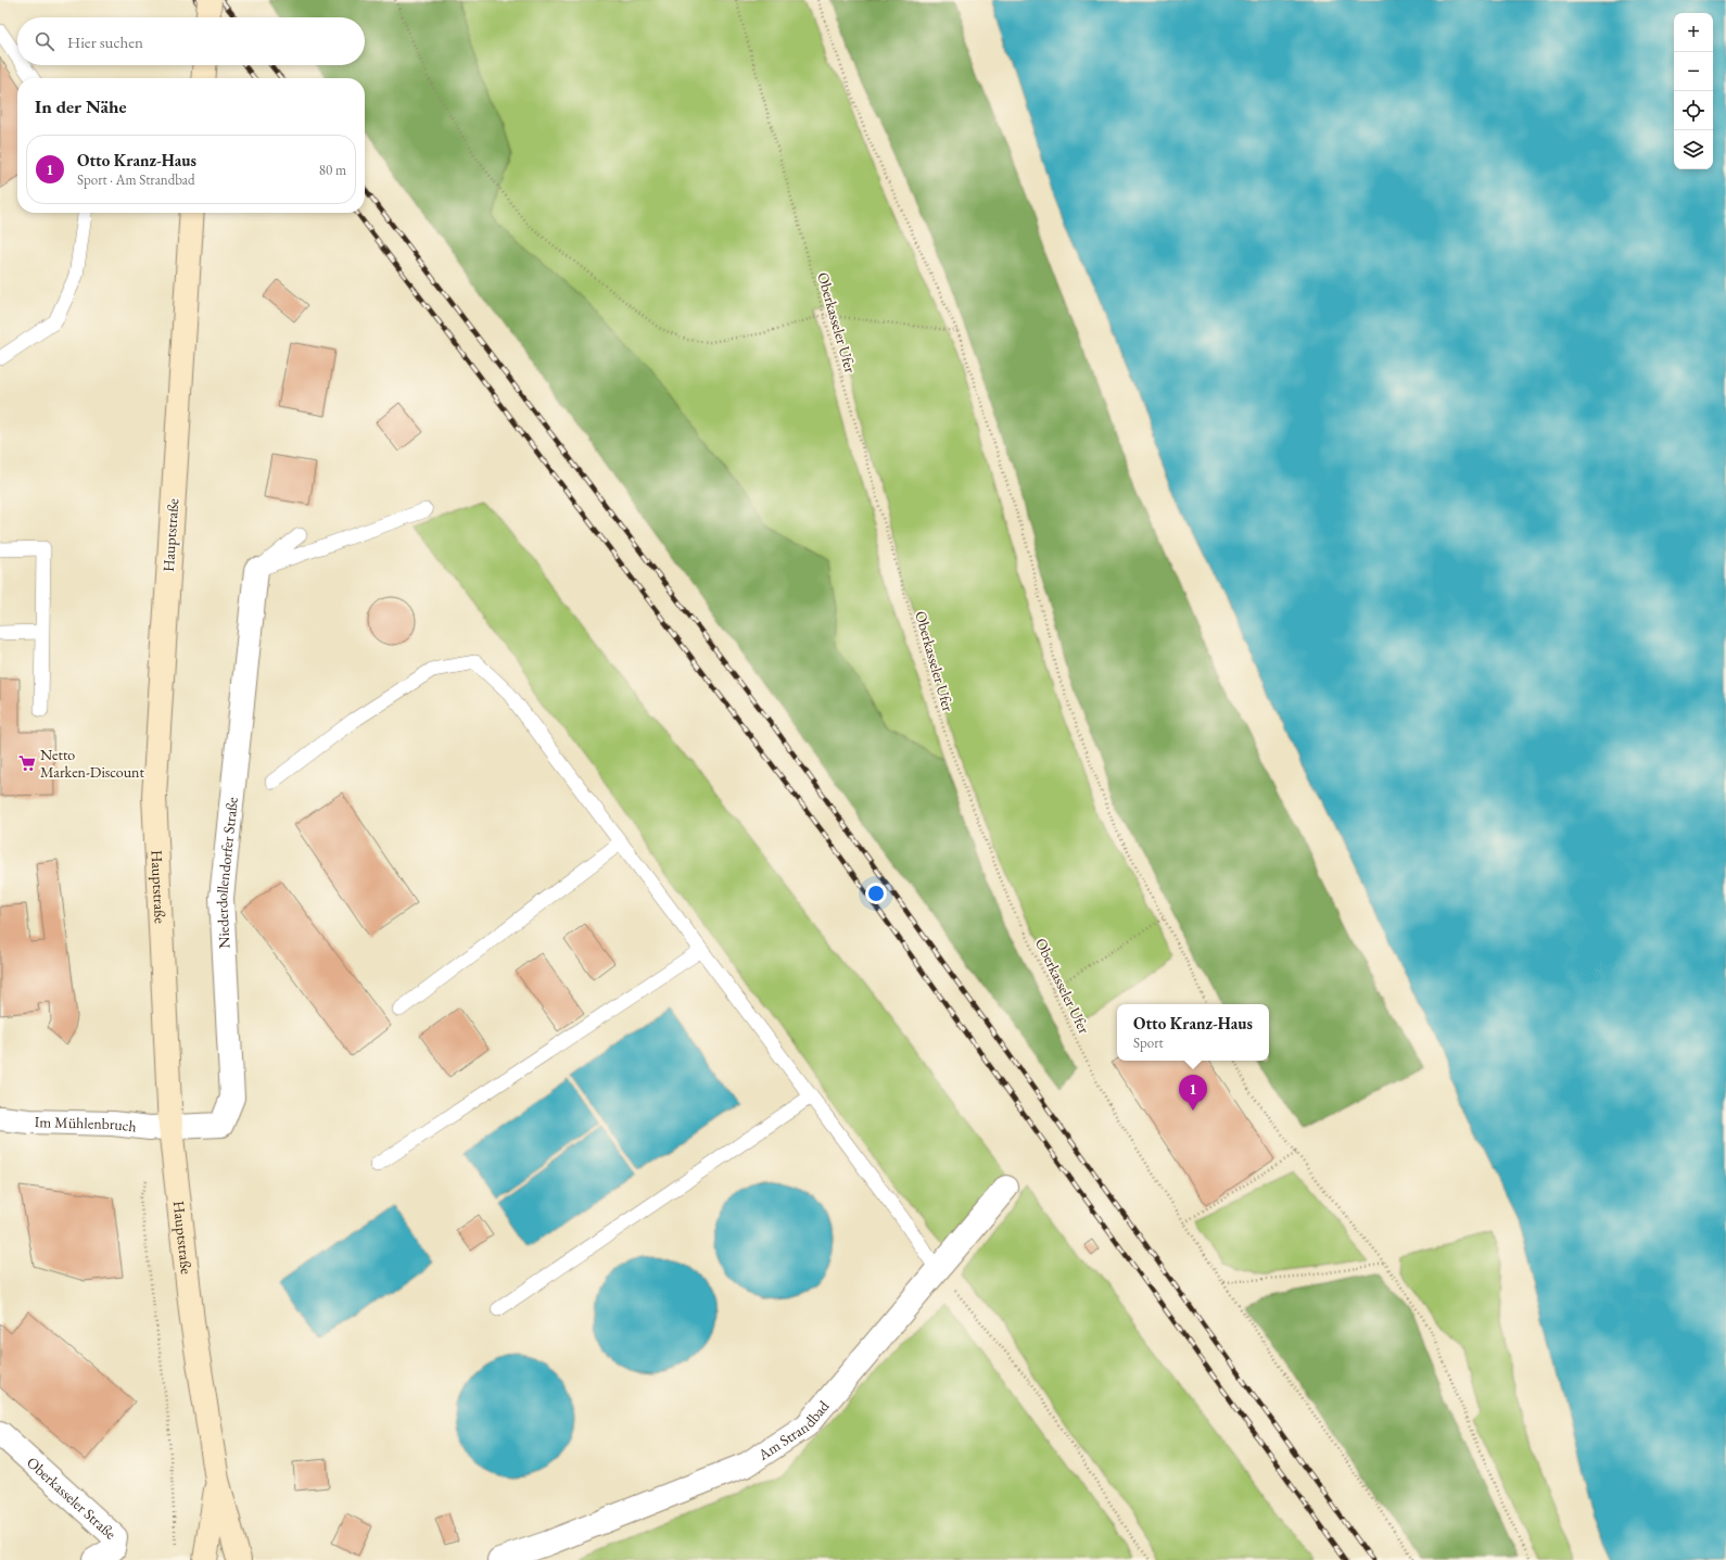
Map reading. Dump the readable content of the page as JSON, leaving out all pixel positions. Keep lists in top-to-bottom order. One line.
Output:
{"streets":{"main road":["Hauptstraße"],"street":["Niederdollendorfer Straße","Im Mühlenbruch","Am Strandbad","Oberkasseler Straße"],"path":["Oberkasseler Ufer"]},"crossings":[["Hauptstraße","Niederdollendorfer Straße"],["Hauptstraße","Im Mühlenbruch"],["Niederdollendorfer Straße","Im Mühlenbruch"]],"places":{"supermarket":["Netto Marken-Discount"]},"page":{"map_buttons":["+","−"],"search":"Hier suchen","heading":"In der Nähe","list":[{"mark":"1","name":"Otto Kranz-Haus","note":"Sport · Am Strandbad","value":"80 m"}],"popup":["Otto Kranz-Haus","Sport"],"pins":"1"}}
